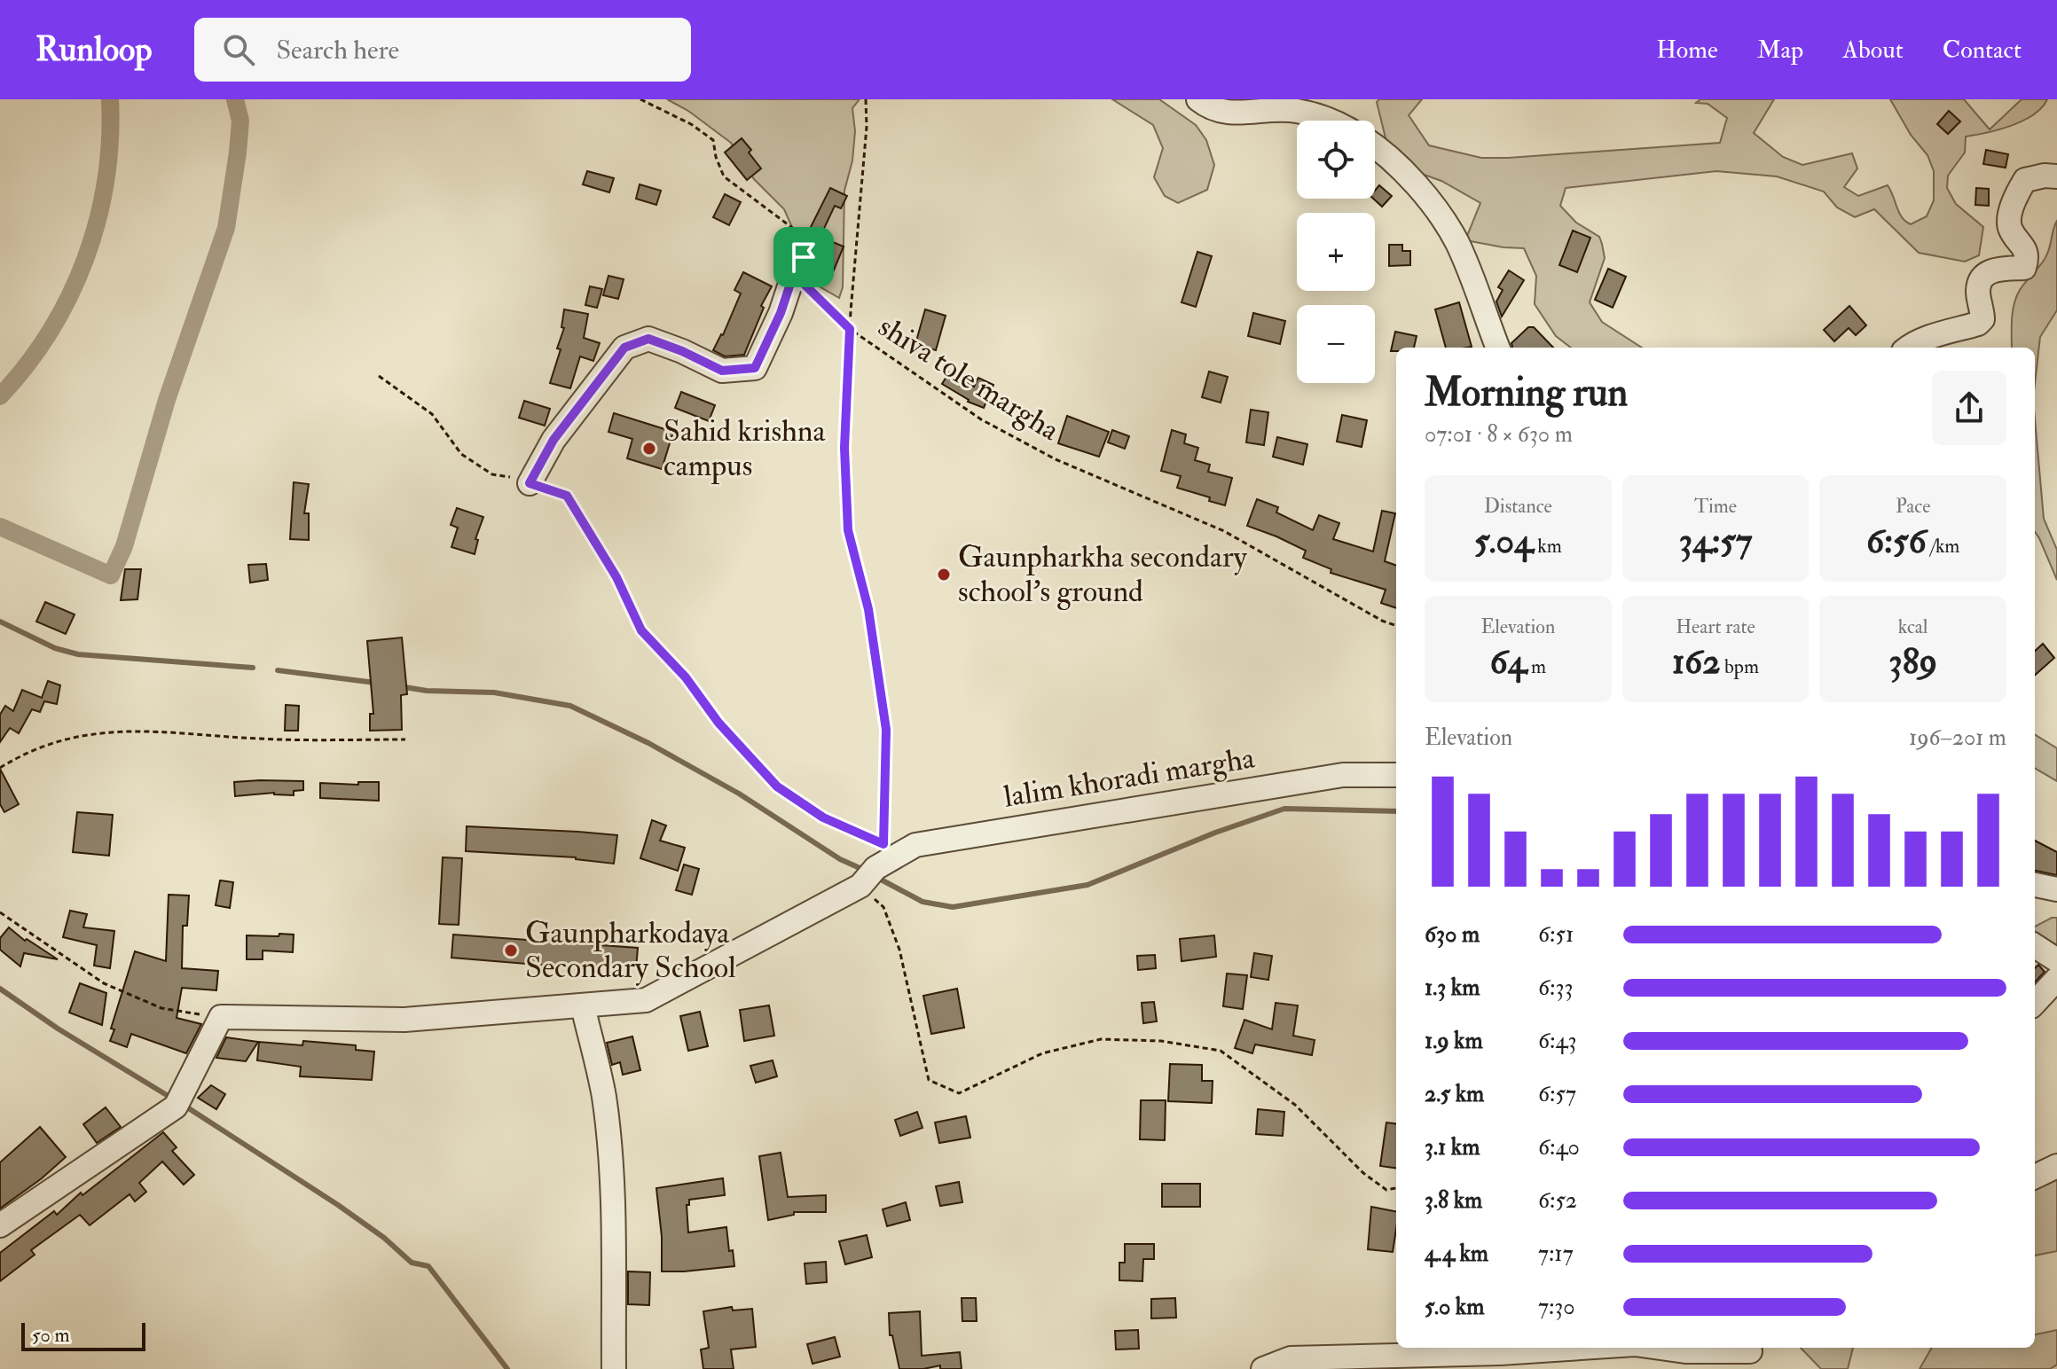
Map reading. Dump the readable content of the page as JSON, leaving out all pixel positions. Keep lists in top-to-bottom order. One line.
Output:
{"streets":{"street":["lalim khoradi margha"],"path":["shiva tole margha"]},"places":["Sahid krishna campus","Gaunpharkha secondary school's ground","Gaunpharkodaya Secondary School"],"scale_bar":"50 m","page":{"header":"Runloop","search":"Search here","nav":["Home","Map","About","Contact"],"map_buttons":["+","−"],"heading":["Morning run","07:01 · 8 × 630 m"],"stats":[["Distance","5.04 km"],["Time","34:57"],["Pace","6:56 /km"],["Elevation","64 m"],["Heart rate","162 bpm"],["kcal","389"]],"chart":["Elevation","196–201 m"],"list":[{"name":"630 m","note":"6:51"},{"name":"1.3 km","note":"6:33"},{"name":"1.9 km","note":"6:43"},{"name":"2.5 km","note":"6:57"},{"name":"3.1 km","note":"6:40"},{"name":"3.8 km","note":"6:52"},{"name":"4.4 km","note":"7:17"},{"name":"5.0 km","note":"7:30"}],"scale":"50 m"}}
